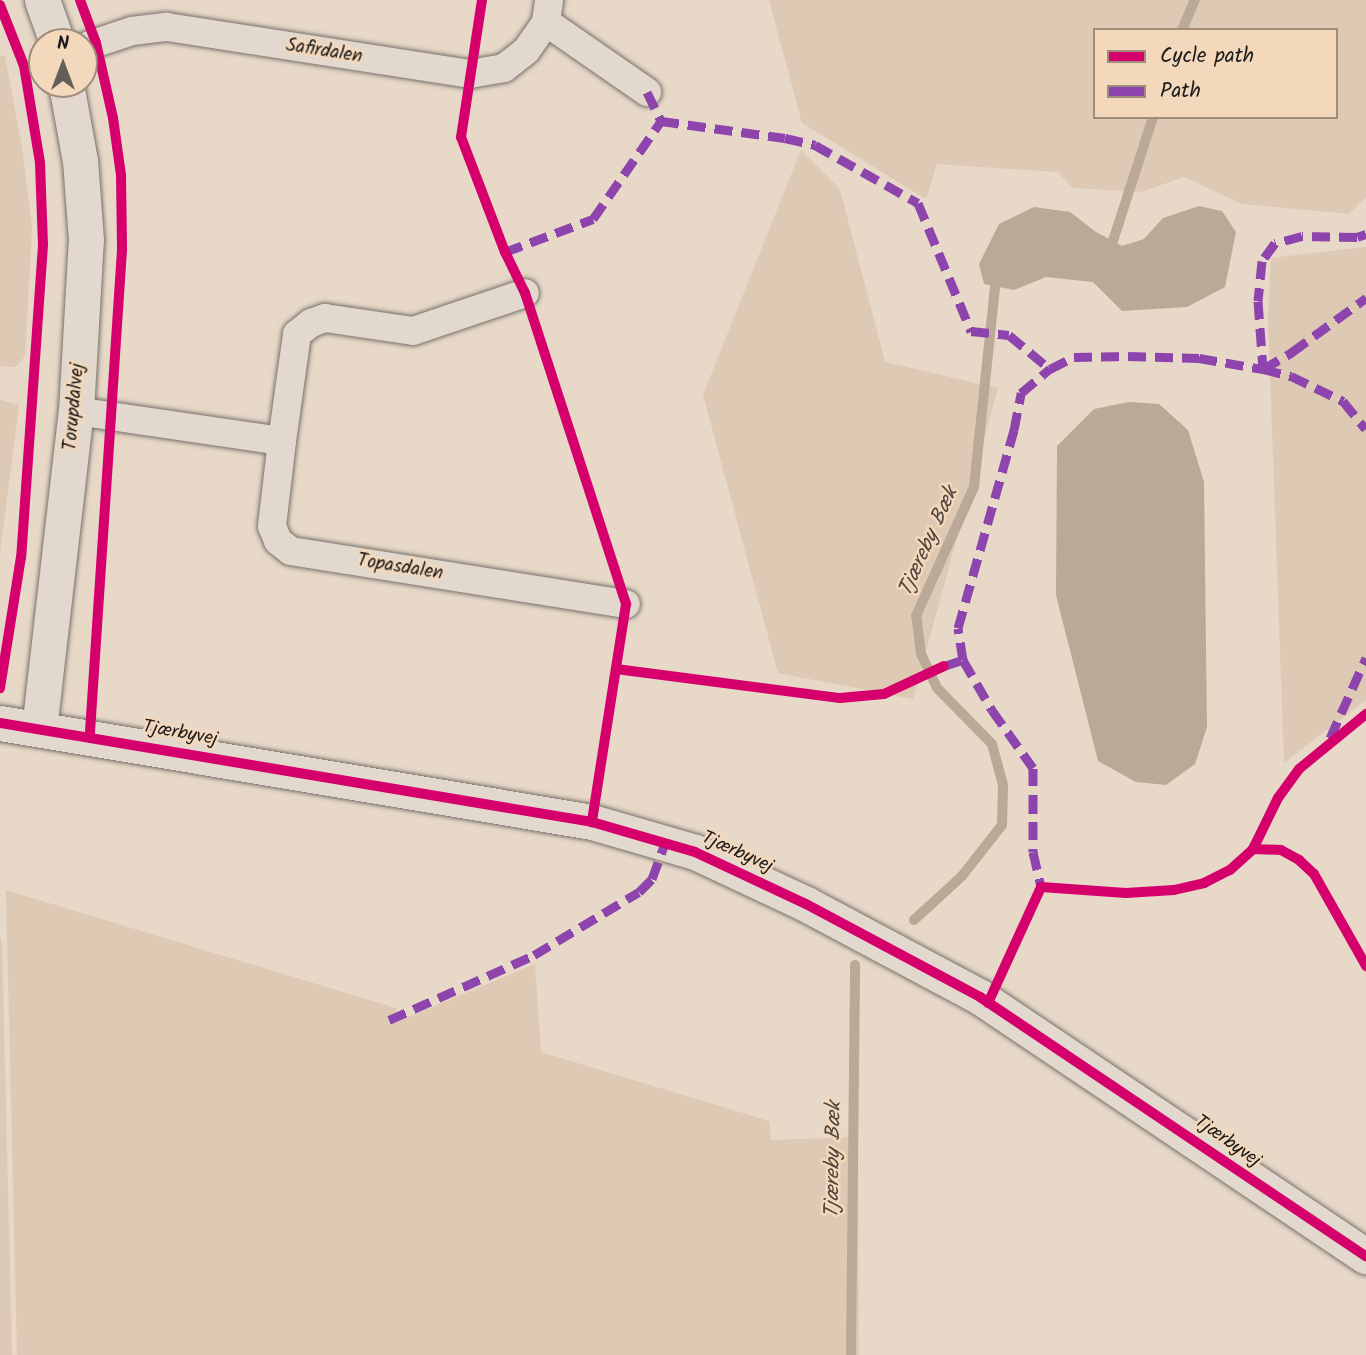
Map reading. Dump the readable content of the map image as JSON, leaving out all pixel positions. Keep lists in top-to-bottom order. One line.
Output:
{"streets":{"street":["Safirdalen","Torupdalvej","Topasdalen","Tjærbyvej"]},"crossings":[["Torupdalvej","Tjærbyvej"]],"water":["Tjæreby Bæk"],"legend":["Cycle path","Path"],"north":"top"}
